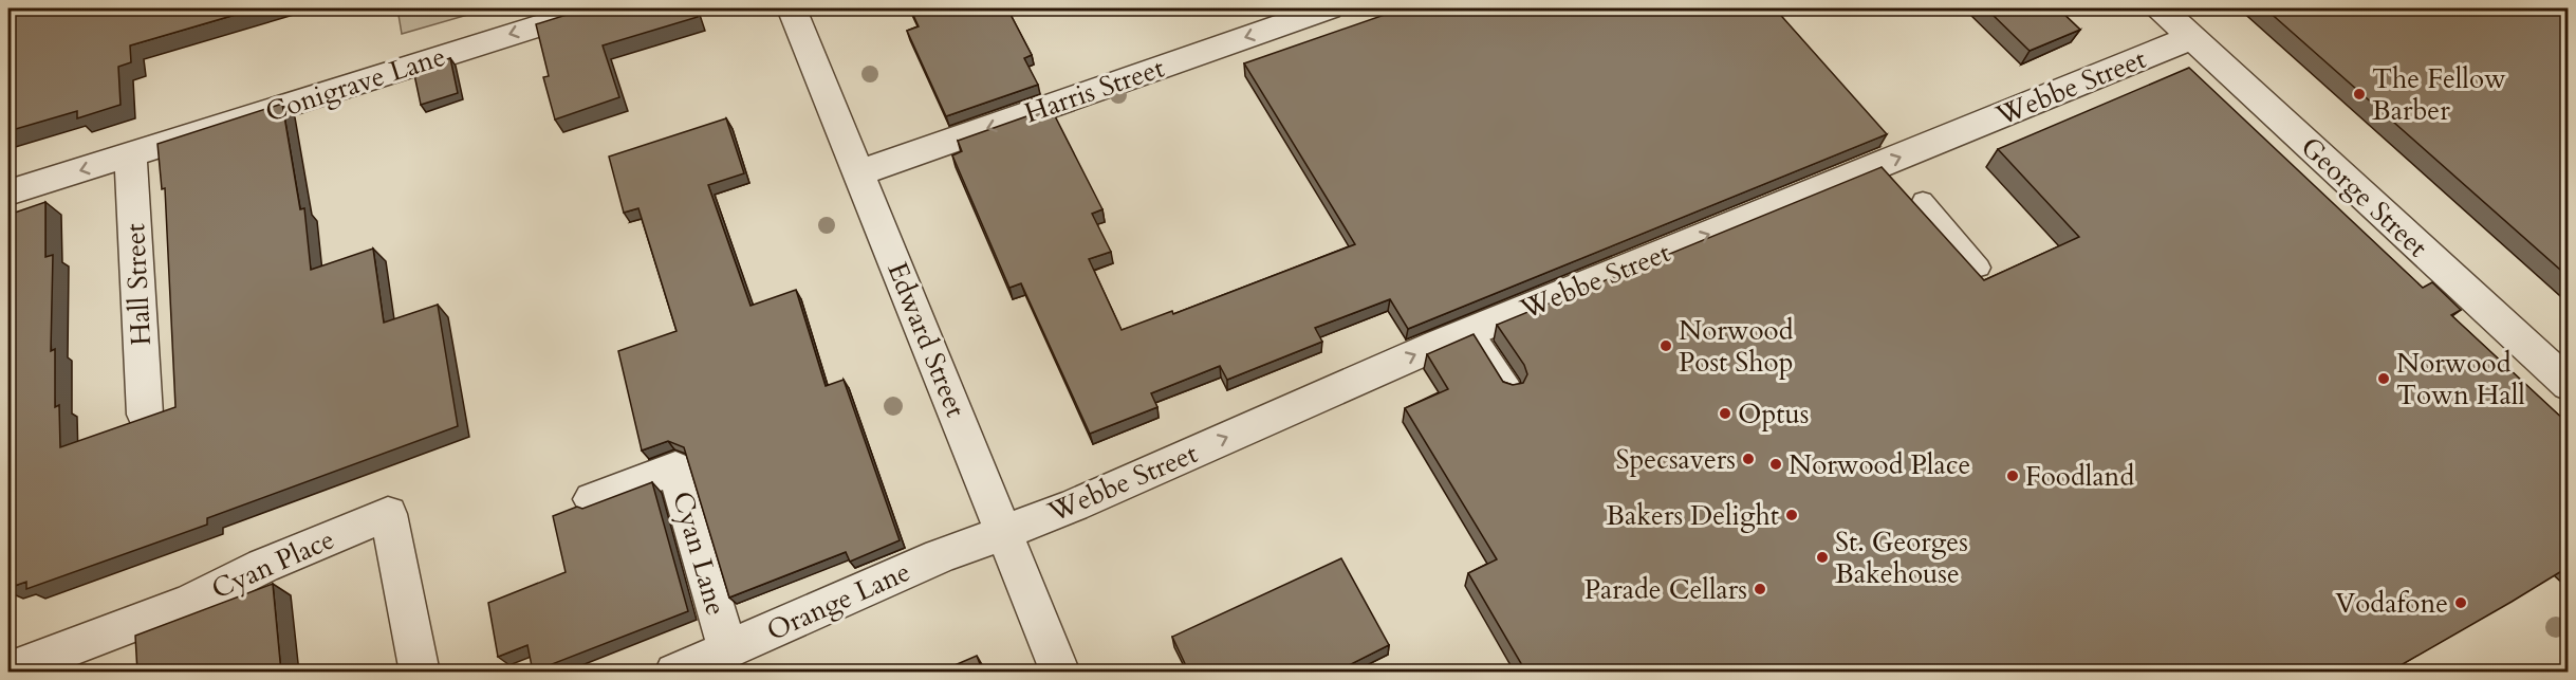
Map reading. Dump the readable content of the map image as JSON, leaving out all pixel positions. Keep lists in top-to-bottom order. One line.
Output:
{"streets":{"street":["Conigrave Lane","Webbe Street","Harris Street","George Street","Hall Street","Edward Street","Cyan Lane","Cyan Place","Orange Lane"]},"crossings":[["Conigrave Lane","Hall Street"],["Webbe Street","George Street"],["Webbe Street","Edward Street"],["Webbe Street","Orange Lane"],["Harris Street","Edward Street"],["Edward Street","Orange Lane"],["Cyan Lane","Orange Lane"]],"one_way":["Conigrave Lane","Webbe Street","Harris Street"],"places":["The Fellow Barber","Norwood Post Shop","Norwood Town Hall","Optus","Specsavers","Norwood Place","Foodland","Bakers Delight","St. Georges Bakehouse","Parade Cellars","Vodafone"]}
